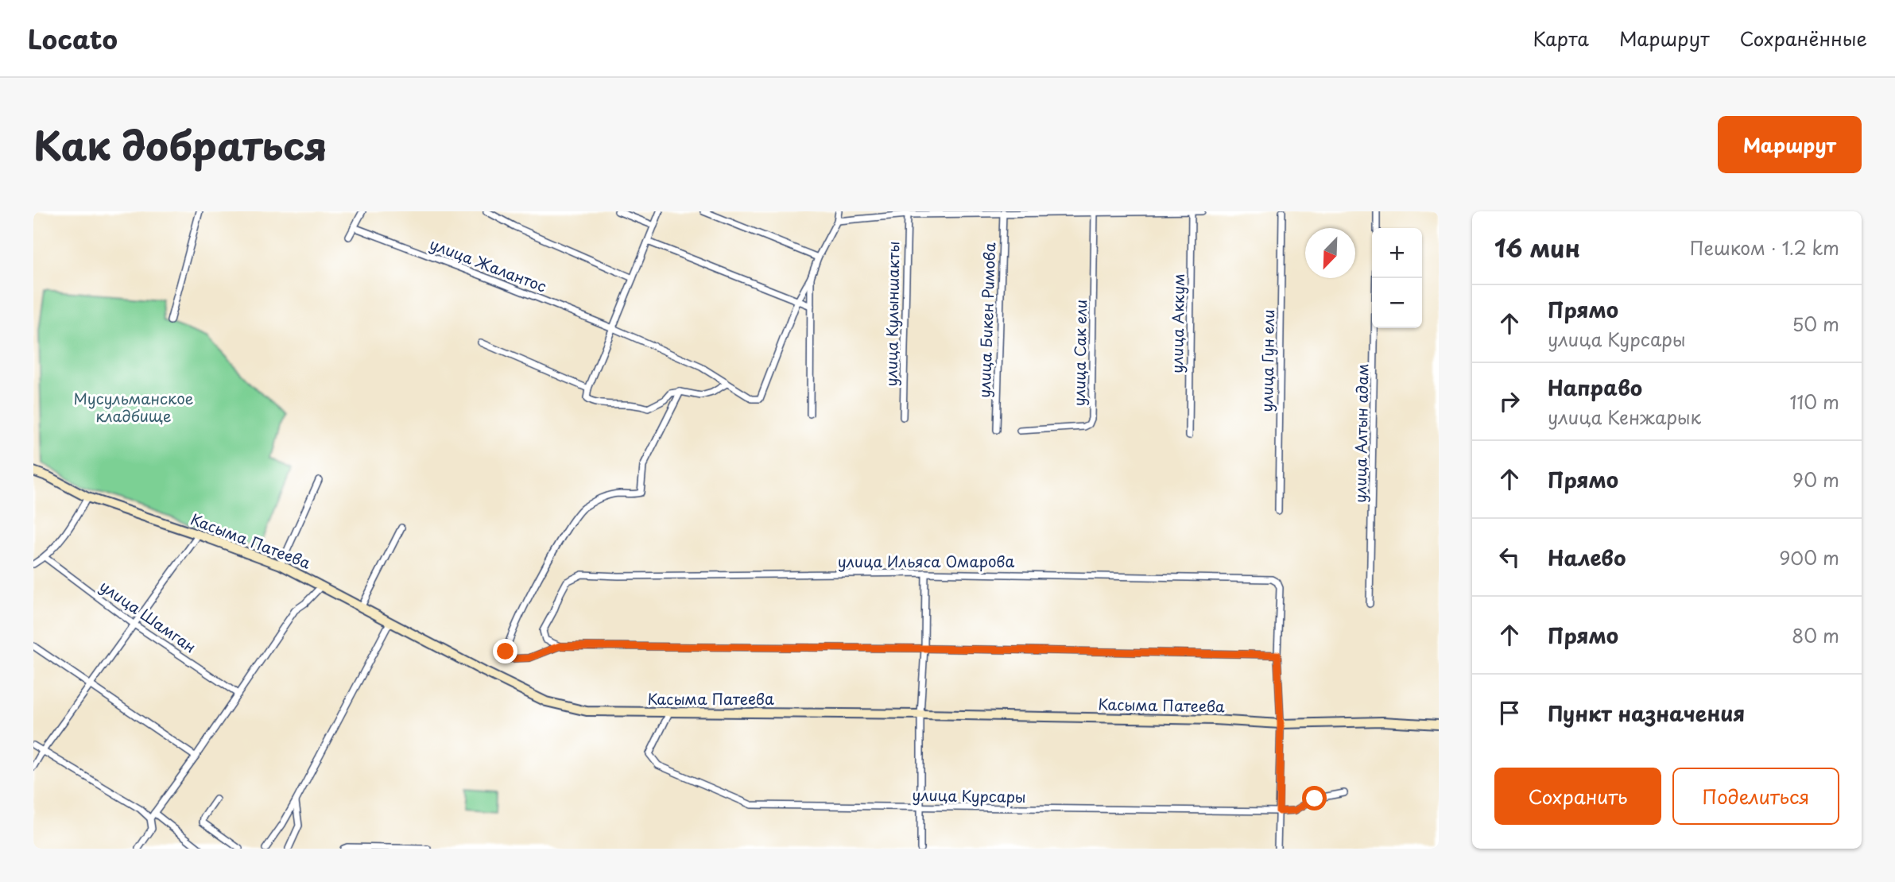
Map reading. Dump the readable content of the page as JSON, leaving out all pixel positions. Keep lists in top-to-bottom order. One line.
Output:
{"streets":{"main road":["Касыма Патеева"],"street":["улица Жалантос","улица Кулыншакты","улица Бикен Римова","улица Аккум","улица Сак ели","улица Гун ели","улица Алтын адам","улица Ильяса Омарова","улица Шамган","улица Курсары"]},"crossings":[["Касыма Патеева","улица Ильяса Омарова"],["Касыма Патеева","улица Курсары"],["улица Ильяса Омарова","улица Курсары"]],"parks":["Мусульманское кладбище"],"north":"bottom left","page":{"header":"Locato","nav":["Карта","Маршрут","Сохранённые"],"title":"Как добраться","buttons":["Маршрут",["Сохранить","Поделиться"]],"heading":["16 мин","Пешком · 1.2 km"],"map_buttons":["+","−"],"list":[["Прямо","улица Курсары","50 m"],["Направо","улица Кенжарык","110 m"],["Прямо","90 m"],["Налево","900 m"],["Прямо","80 m"],"Пункт назначения"]}}
